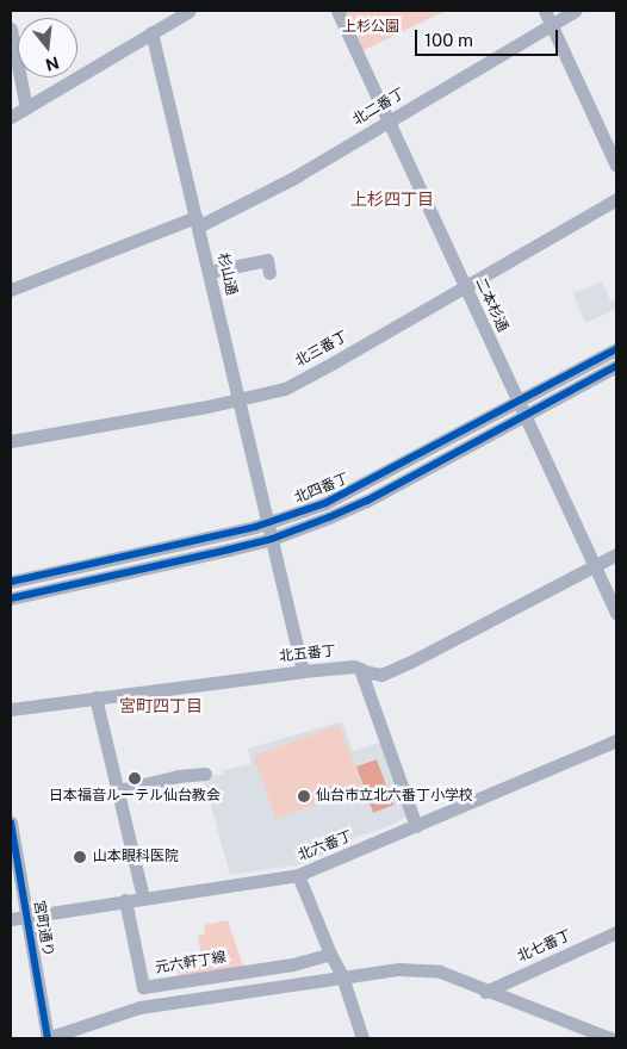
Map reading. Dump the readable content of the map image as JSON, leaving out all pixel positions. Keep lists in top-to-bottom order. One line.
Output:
{"streets":{"street":["北二番丁","杉山通","二本杉通","北三番丁","北四番丁","北五番丁","北六番丁","宮町通り","北七番丁","元六軒丁線"]},"crossings":[["北二番丁","杉山通"],["北二番丁","二本杉通"],["杉山通","北三番丁"],["杉山通","北四番丁"],["杉山通","北五番丁"],["二本杉通","北三番丁"],["二本杉通","北四番丁"],["二本杉通","北五番丁"],["北六番丁","宮町通り"],["北六番丁","元六軒丁線"]],"districts":["上杉四丁目","宮町四丁目"],"parks":["上杉公園"],"places":["日本福音ルーテル仙台教会","仙台市立北六番丁小学校","山本眼科医院"],"scale_bar":"100 m","north":"bottom"}
